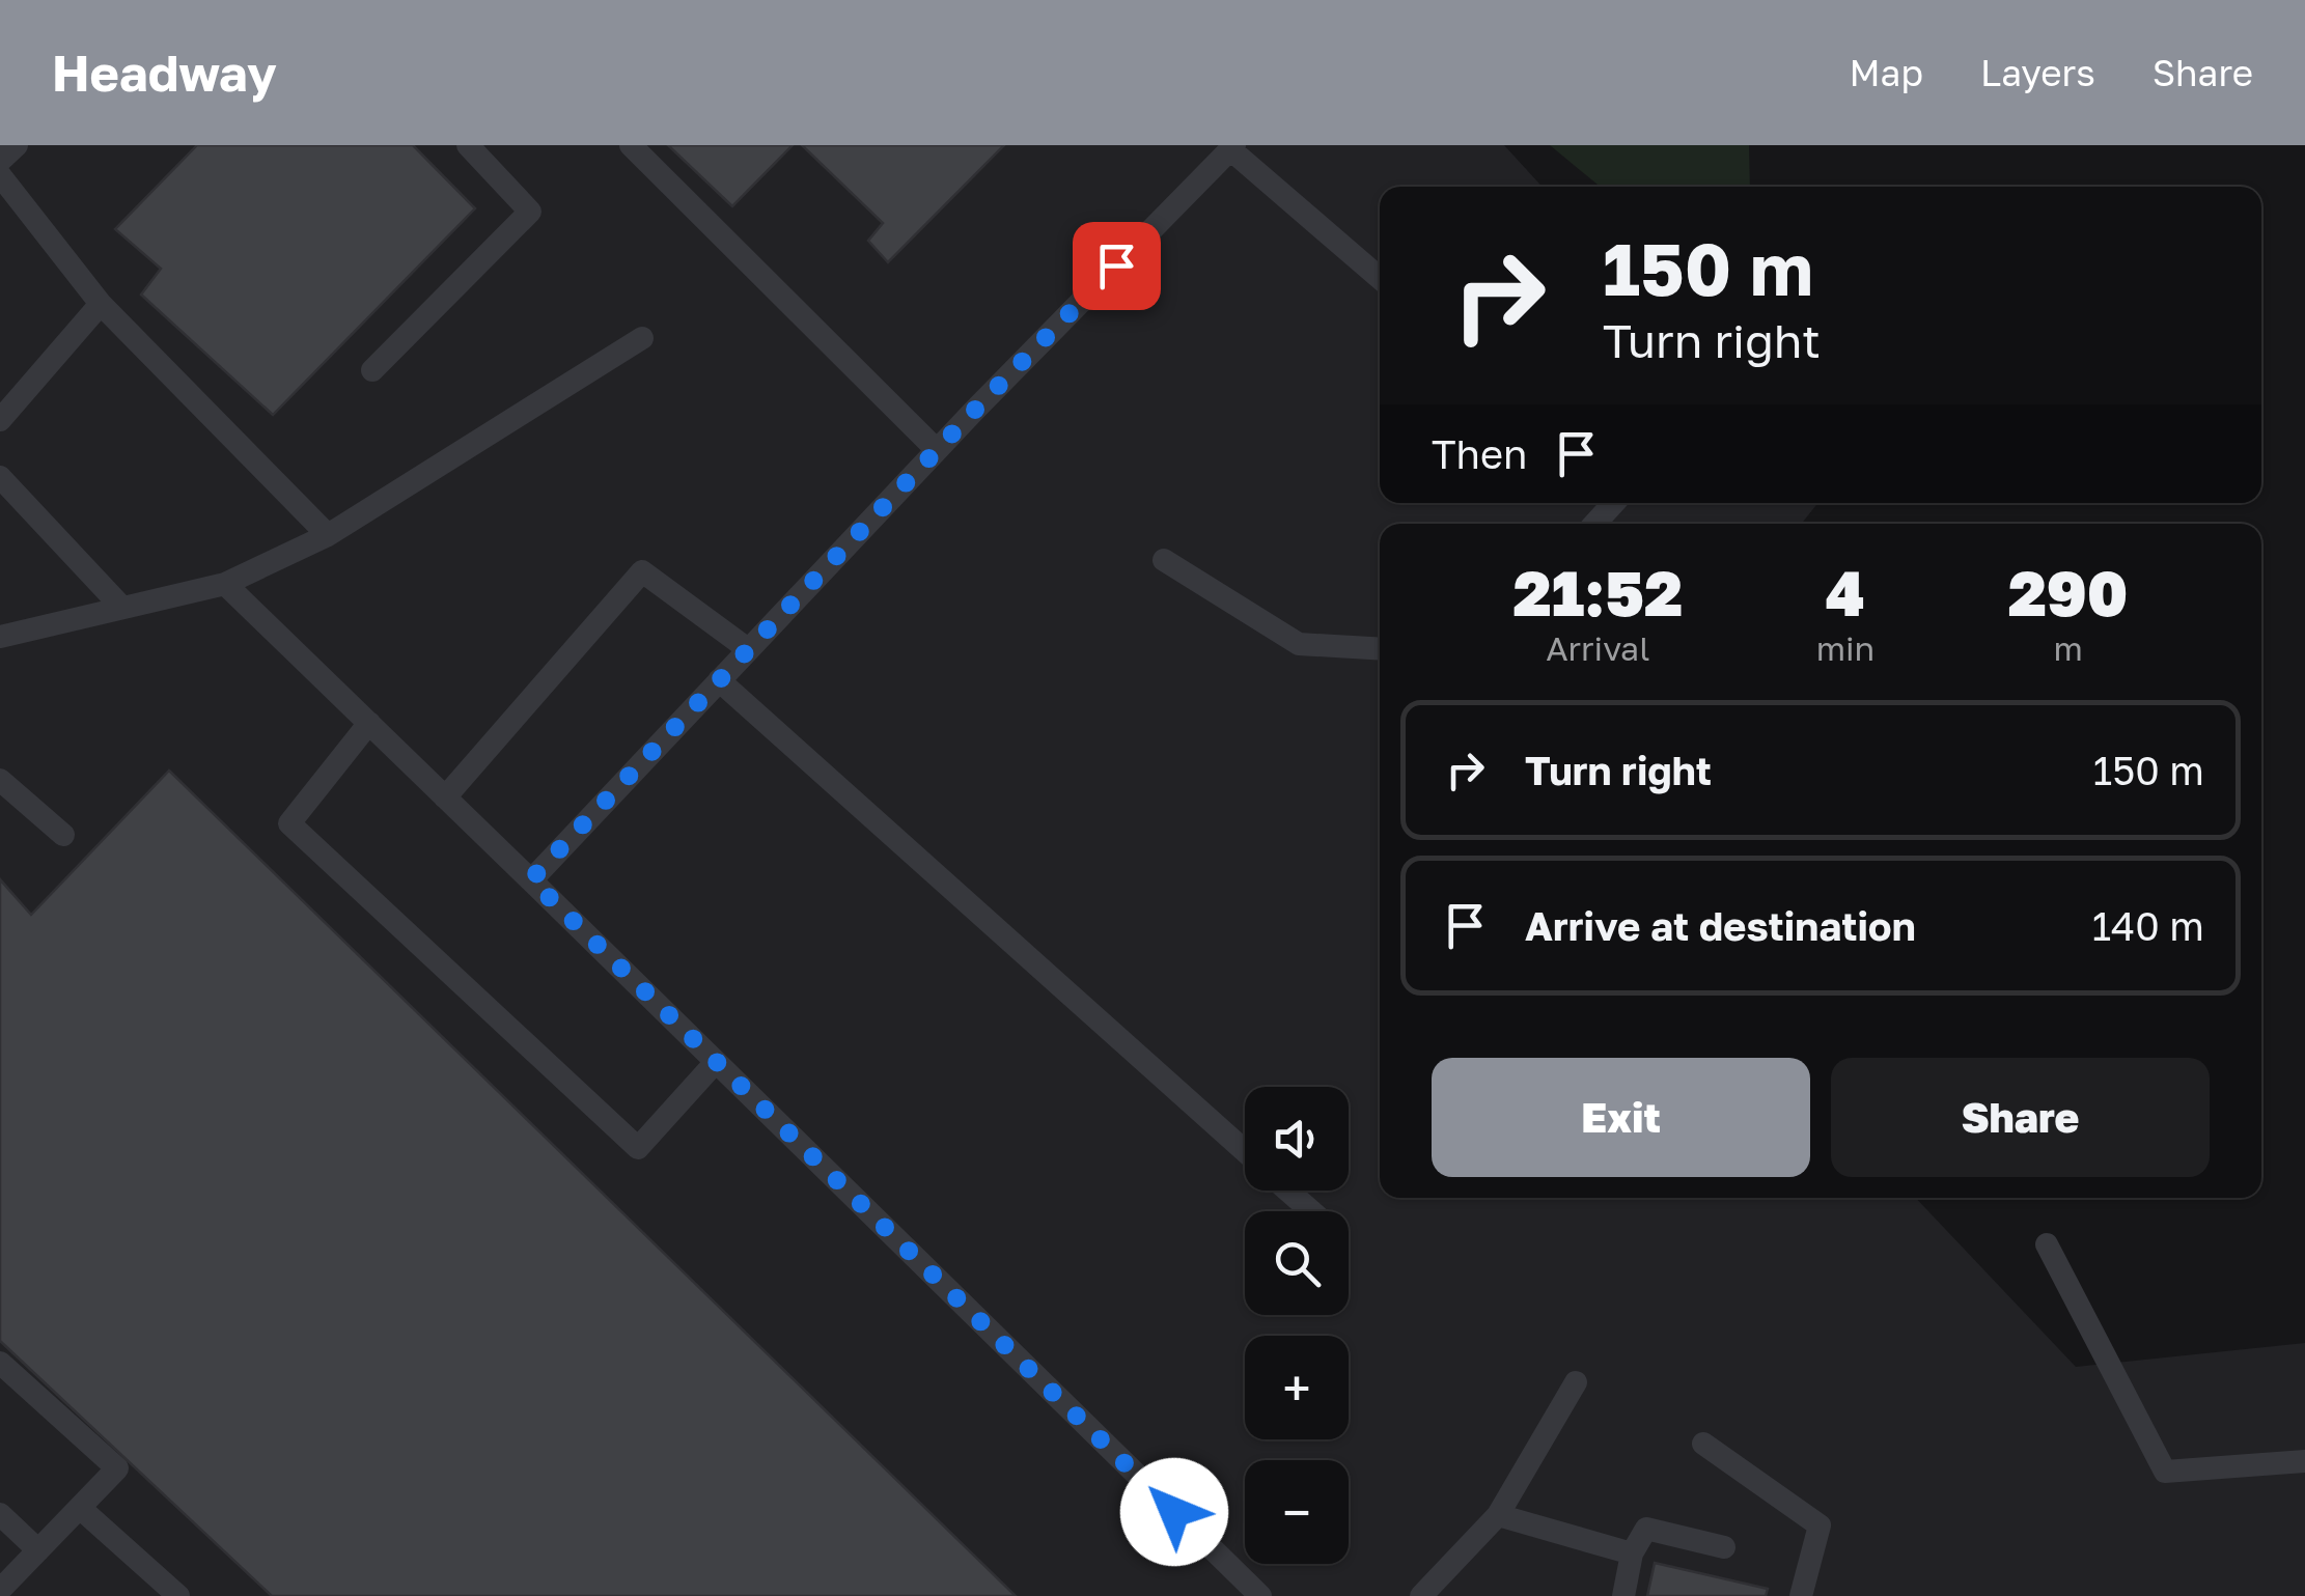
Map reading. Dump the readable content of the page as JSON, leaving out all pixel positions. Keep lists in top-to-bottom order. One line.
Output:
{"page":{"header":"Headway","nav":["Map","Layers","Share"],"turn":["150 m","Turn right"],"then":"Then","eta":["21:52","Arrival","4","min","290","m"],"list":[{"name":"Turn right","value":"150 m"},{"name":"Arrive at destination","value":"140 m"}],"buttons":["Exit","Share"],"map_buttons":["+","−"]}}
